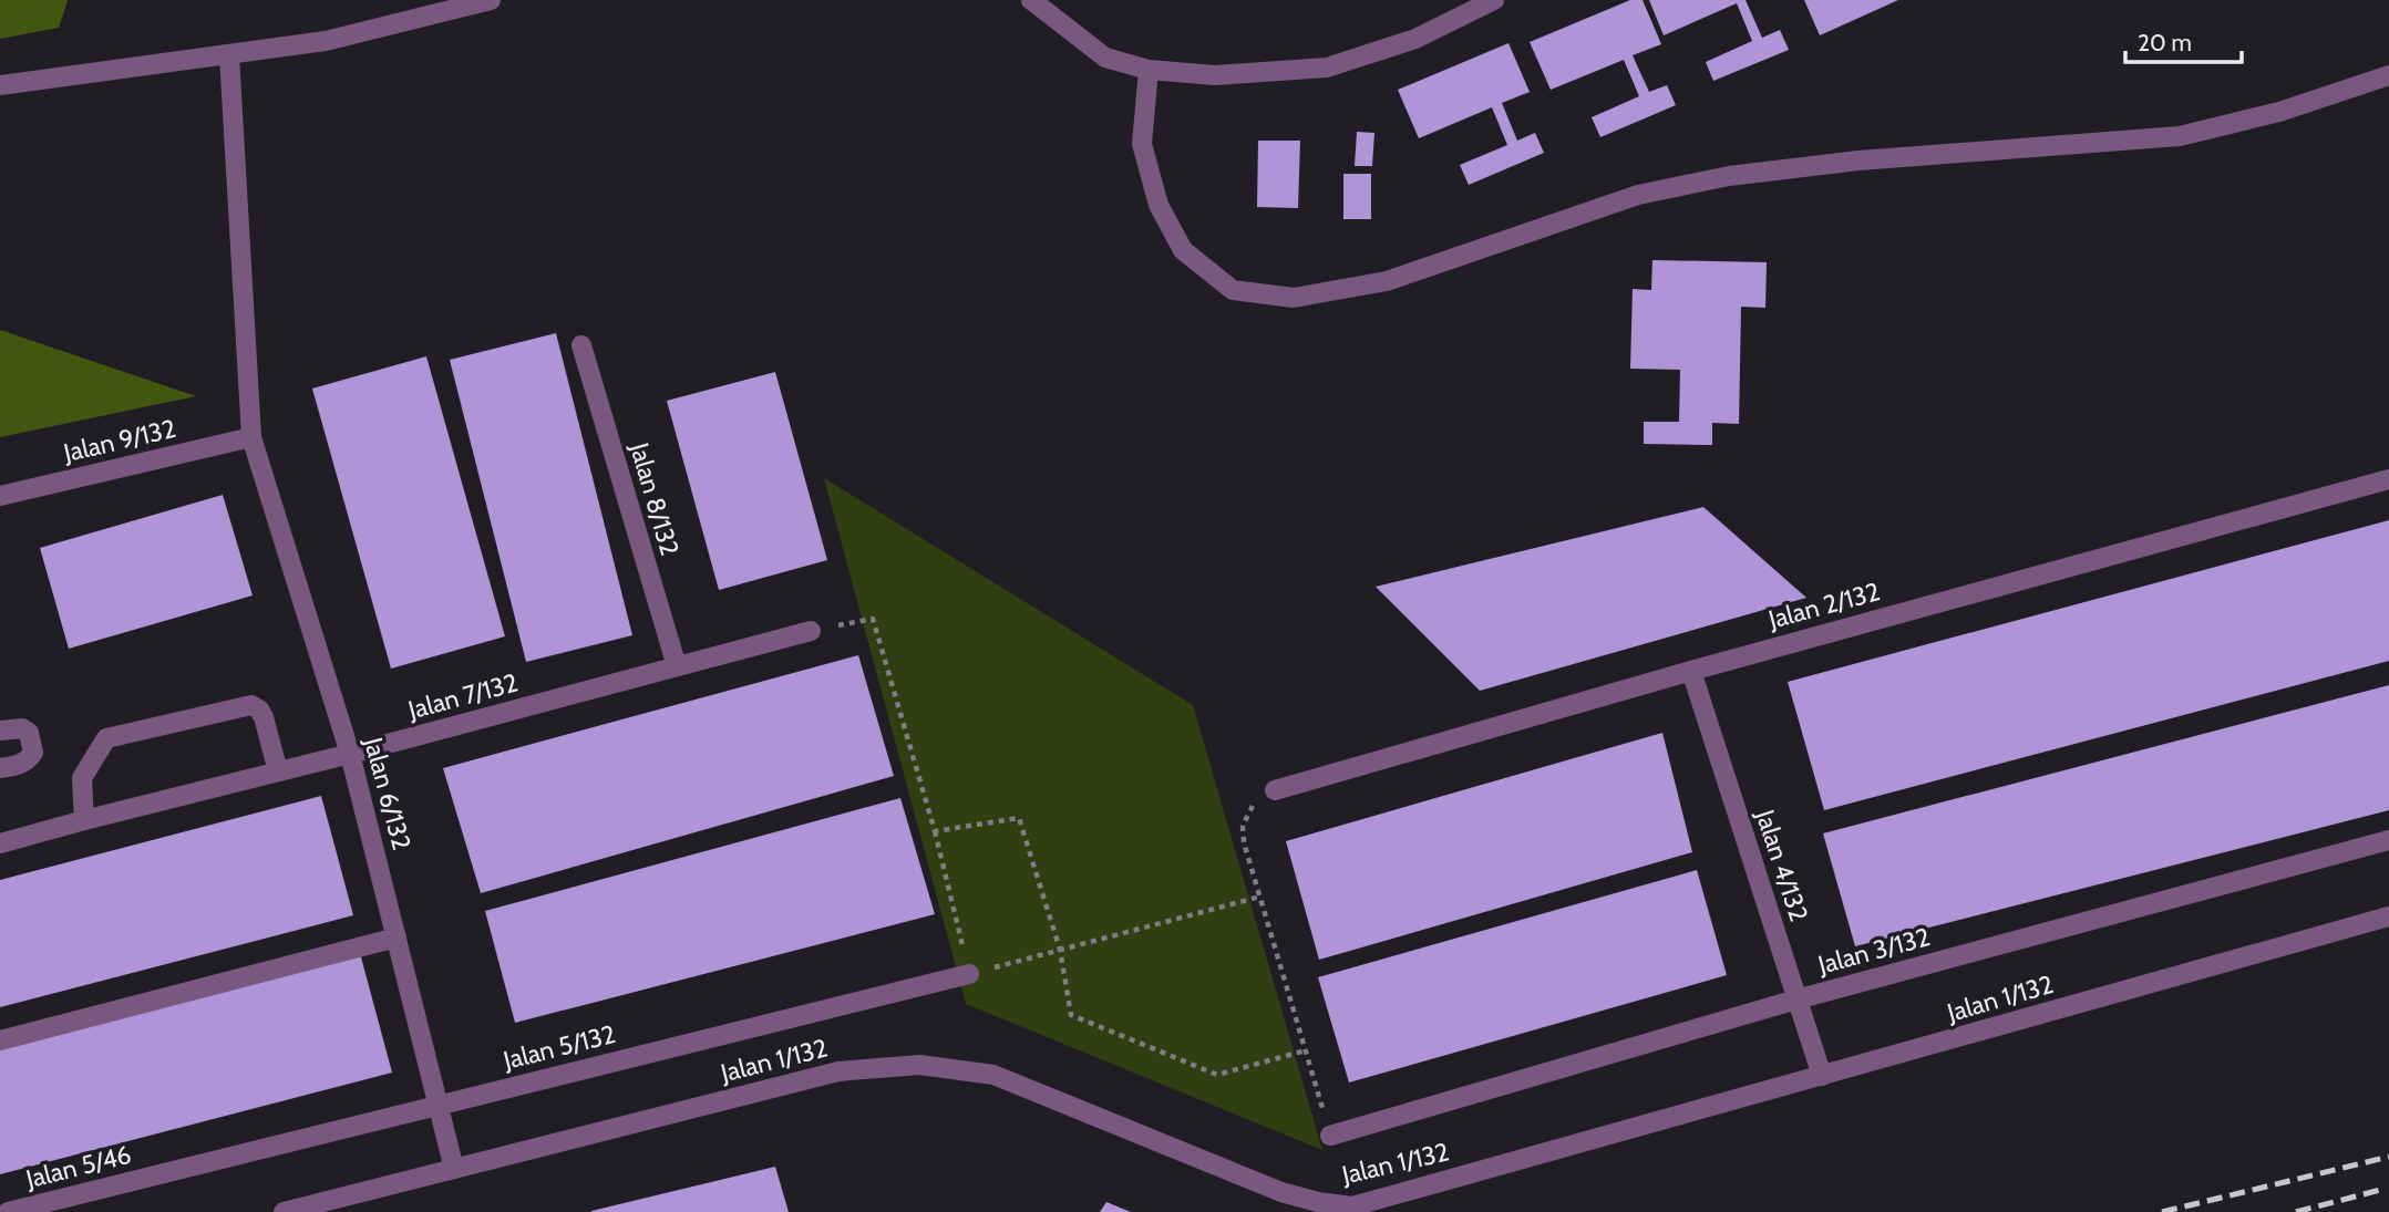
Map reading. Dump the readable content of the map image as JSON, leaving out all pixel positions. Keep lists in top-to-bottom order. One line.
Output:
{"streets":{"street":["Jalan 9/132","Jalan 8/132","Jalan 2/132","Jalan 7/132","Jalan 6/132","Jalan 4/132","Jalan 3/132","Jalan 1/132","Jalan 5/132","Jalan 5/46"]},"crossings":[["Jalan 9/132","Jalan 6/132"],["Jalan 8/132","Jalan 7/132"],["Jalan 2/132","Jalan 4/132"],["Jalan 7/132","Jalan 6/132"],["Jalan 6/132","Jalan 1/132"],["Jalan 6/132","Jalan 5/132"],["Jalan 4/132","Jalan 3/132"],["Jalan 4/132","Jalan 1/132"],["Jalan 5/132","Jalan 5/46"]],"scale_bar":"20 m"}
